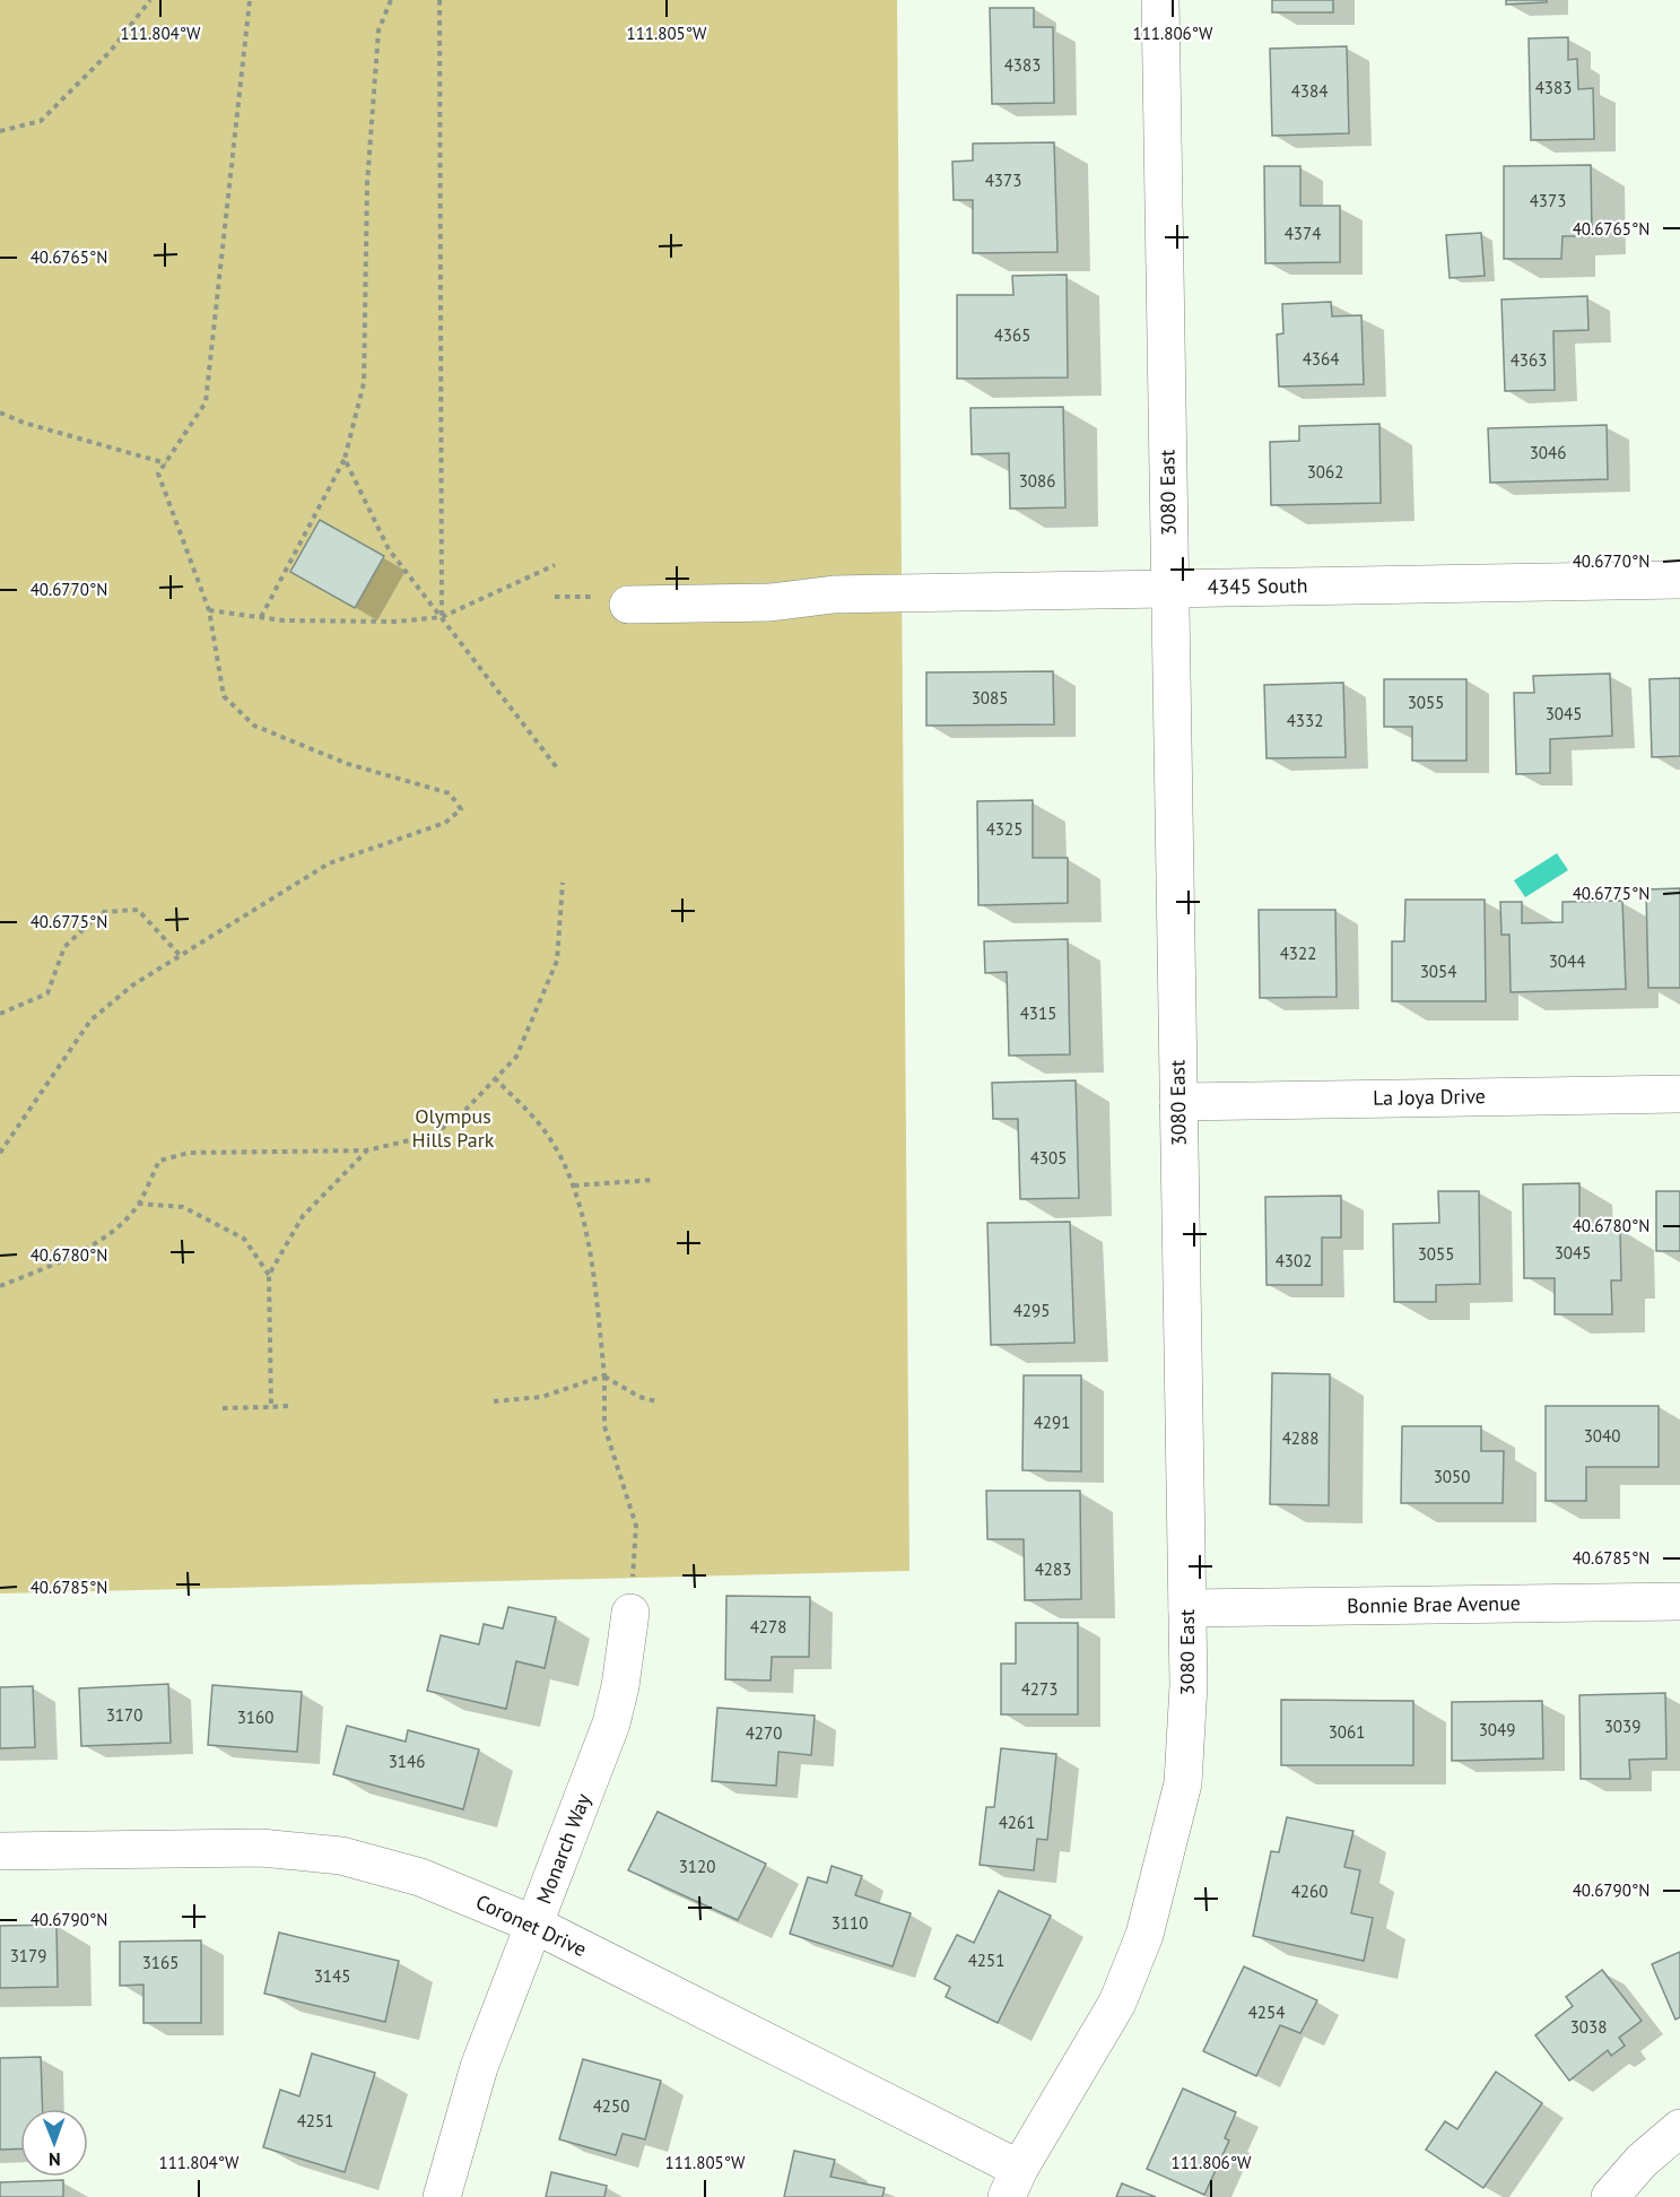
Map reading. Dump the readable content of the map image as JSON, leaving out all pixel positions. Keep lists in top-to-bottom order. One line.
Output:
{"streets":{"street":["3080 East","4345 South","La Joya Drive","Bonnie Brae Avenue","Monarch Way","Coronet Drive"]},"crossings":[["3080 East","4345 South"],["3080 East","La Joya Drive"],["3080 East","Bonnie Brae Avenue"],["3080 East","Coronet Drive"],["Monarch Way","Coronet Drive"]],"parks":["Olympus Hills Park"],"house_numbers":["4383","4383","4384","4373","4373","4374","4365","4364","4363","3046","3062","3086","3085","3055","3045","4332","4325","4322","3044","3054","4315","4305","3045","3055","4302","4295","4291","3040","4288","3050","4283","4278","4273","3170","3160","3039","3049","3061","4270","3146","4261","3120","4260","3110","3179","4251","3165","3145","4254","3038","4250","4251"],"north":"bottom","coordinates":["111.804°W","111.805°W","111.806°W","40.6765°N","40.6770°N","40.6775°N","40.6780°N","40.6785°N","40.6790°N"]}
